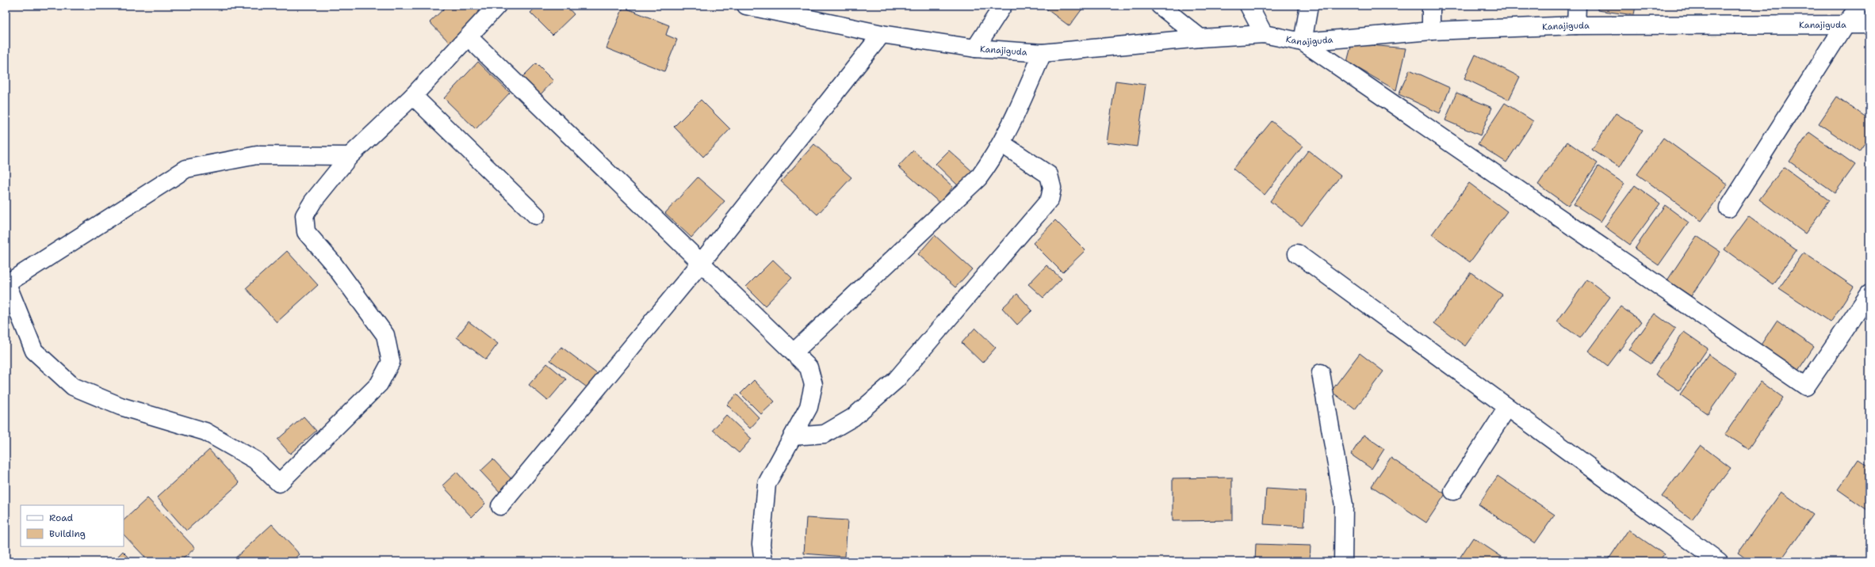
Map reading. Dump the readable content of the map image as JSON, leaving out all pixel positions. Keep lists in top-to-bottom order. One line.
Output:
{"streets":{"street":["Kanajiguda"]},"legend":["Road","Building"]}
